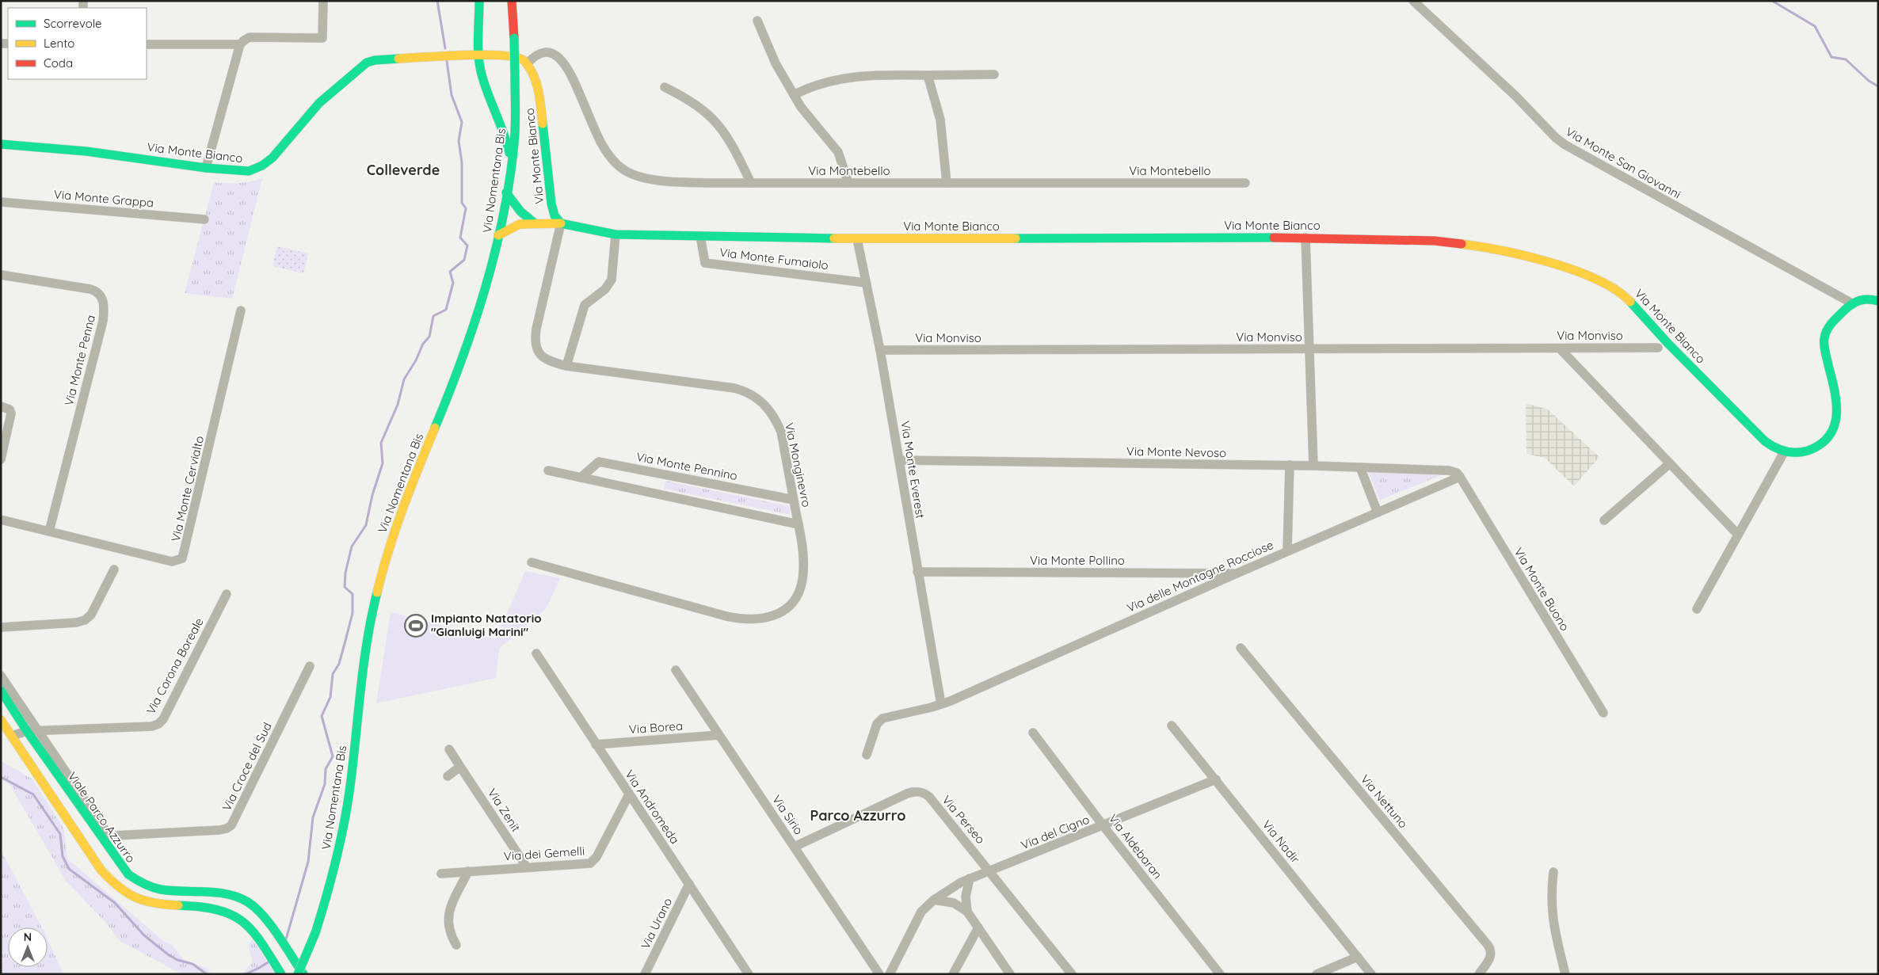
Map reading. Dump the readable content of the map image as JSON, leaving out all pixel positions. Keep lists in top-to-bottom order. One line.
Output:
{"streets":{"street":["Via Monte Bianco","Via Monte San Giovanni","Via Montebello","Via Nomentana Bis","Via Monte Grappa","Via Monte Fumaiolo","Via Monviso","Via Monte Penna","Via Monte Nevoso","Via Monginevro","Via Monte Pennino","Via Monte Everest","Via Monte Cervialto","Via Monte Pollino","Via delle Montagne Rocciose","Via Monte Buono","Via Corona Boreale","Via Borea","Via Croce del Sud","Via Nettuno","Via Andromeda","Via Zenit","Via Sirio","Viale Parco Azzurro","Via Perseo","Via del Cigno","Via Nadir","Via Aldebaran","Via dei Gemelli","Via Urano"]},"crossings":[["Via Monte Bianco","Via Montebello"],["Via Monte Bianco","Via Monte Fumaiolo"],["Via Monte Bianco","Via Monginevro"],["Via Monte Bianco","Via Monte Everest"],["Via Monte Fumaiolo","Via Monte Everest"],["Via Monviso","Via Monte Everest"],["Via Monte Penna","Via Monte Cervialto"],["Via Monte Nevoso","Via Monte Everest"],["Via Monte Nevoso","Via delle Montagne Rocciose"],["Via Monte Nevoso","Via Monte Buono"],["Via Monginevro","Via Monte Pennino"],["Via Monte Everest","Via Monte Pollino"],["Via Monte Everest","Via delle Montagne Rocciose"],["Via Monte Pollino","Via delle Montagne Rocciose"],["Via delle Montagne Rocciose","Via Monte Buono"],["Via Corona Boreale","Via Croce del Sud"],["Via Corona Boreale","Viale Parco Azzurro"],["Via Borea","Via Andromeda"],["Via Borea","Via Sirio"],["Via Andromeda","Via dei Gemelli"],["Via Andromeda","Via Urano"],["Via Zenit","Via dei Gemelli"],["Via Sirio","Via Perseo"],["Via Perseo","Via del Cigno"],["Via del Cigno","Via Nadir"],["Via del Cigno","Via Aldebaran"]],"districts":["Colleverde","Parco Azzurro"],"places":{"sports":["Impianto Natatorio \"Gianluigi Marini\""]},"legend":["Scorrevole","Lento","Coda"],"north":"top"}
